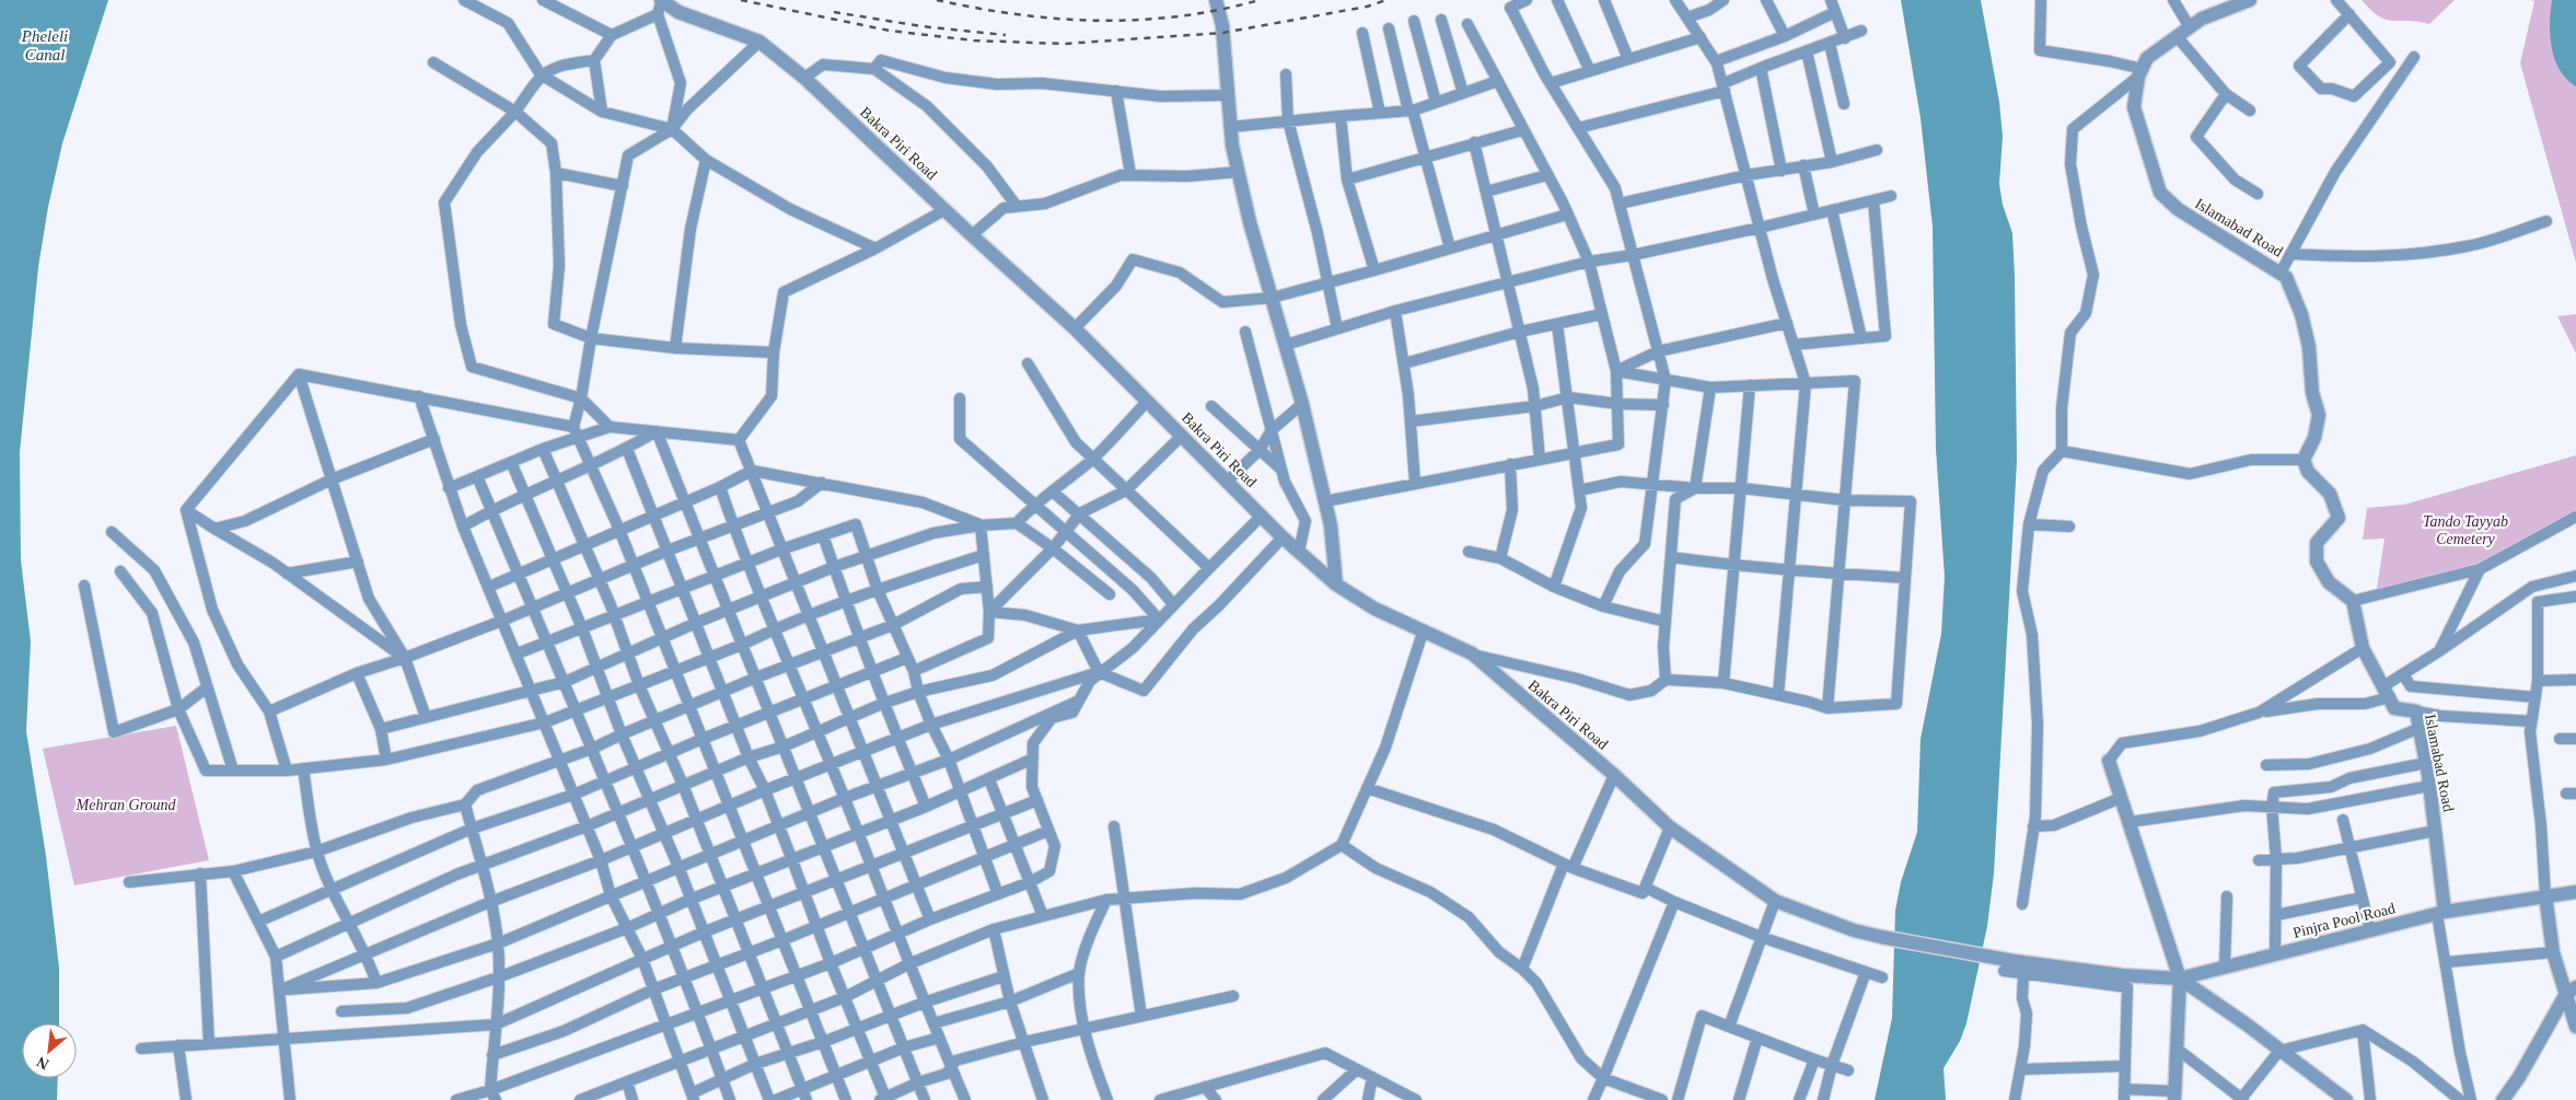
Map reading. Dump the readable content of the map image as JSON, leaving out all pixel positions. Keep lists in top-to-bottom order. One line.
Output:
{"streets":{"street":["Bakra Piri Road","Islamabad Road","Pinjra Pool Road"]},"crossings":[["Bakra Piri Road","Pinjra Pool Road"],["Islamabad Road","Pinjra Pool Road"]],"water":["Pheleli Canal"],"parks":["Tando Tayyab Cemetery","Mehran Ground"],"north":"bottom left"}
